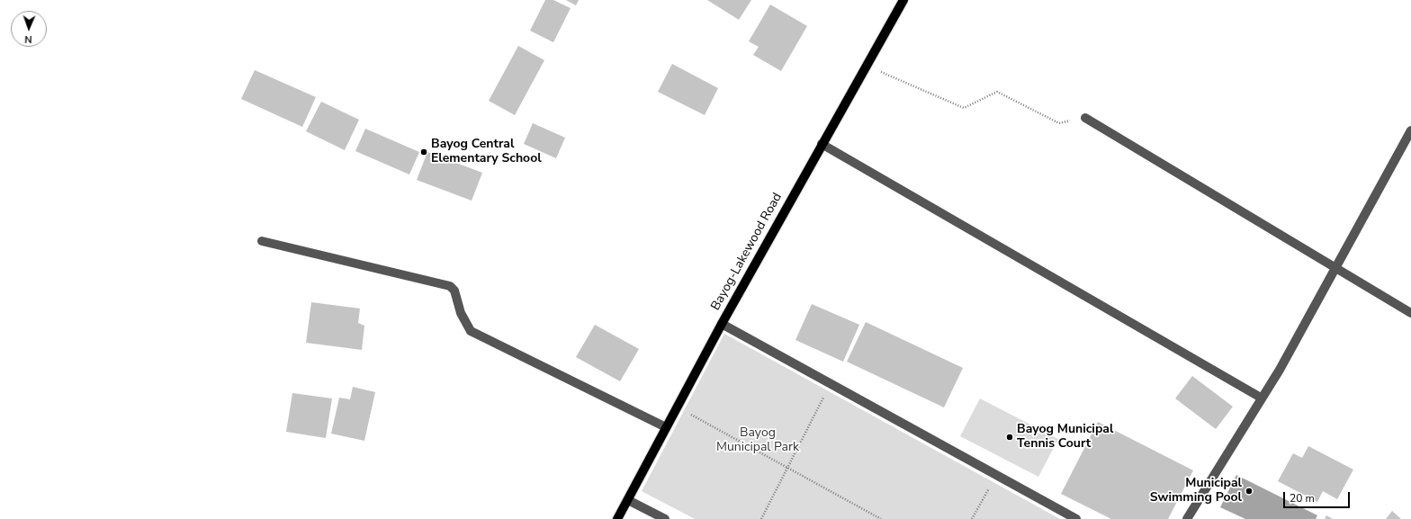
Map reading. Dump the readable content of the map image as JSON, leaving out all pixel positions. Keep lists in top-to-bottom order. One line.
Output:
{"streets":{"main road":["Bayog-Lakewood Road"]},"parks":["Bayog Municipal Park"],"places":["Bayog Central Elementary School","Bayog Municipal Tennis Court","Municipal Swimming Pool"],"scale_bar":"20 m","north":"bottom"}
